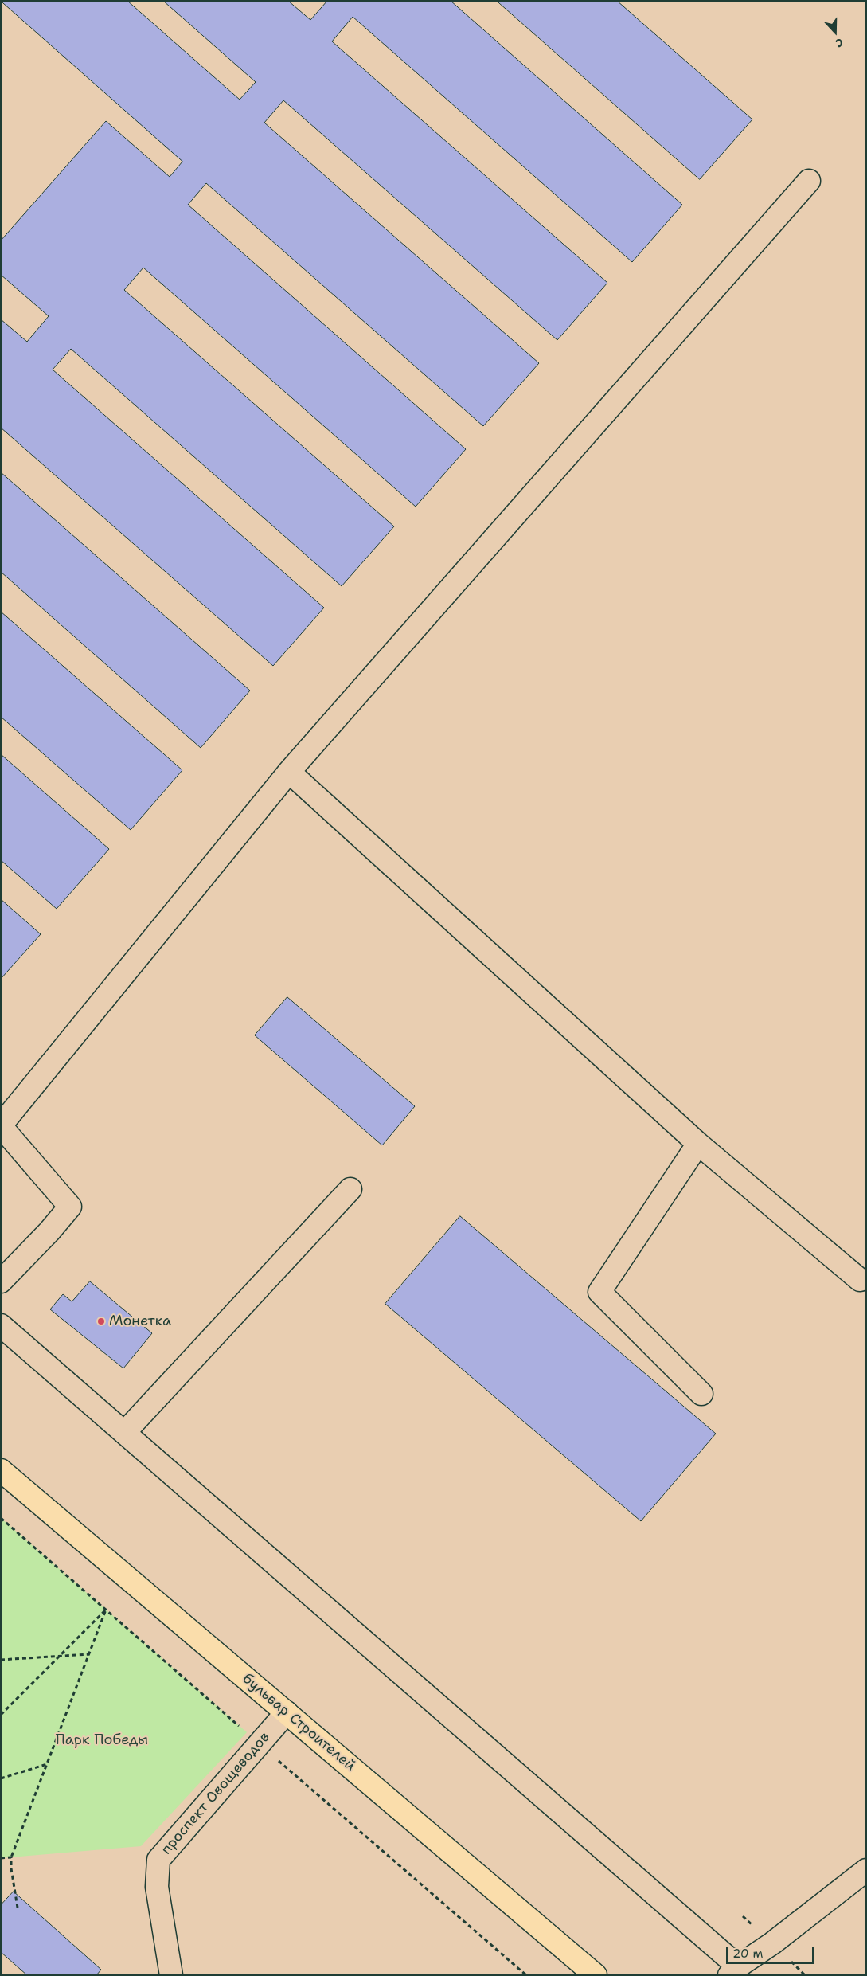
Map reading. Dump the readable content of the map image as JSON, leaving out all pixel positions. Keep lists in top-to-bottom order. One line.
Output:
{"streets":{"main road":["бульвар Строителей"],"street":["проспект Овощеводов"]},"crossings":[["бульвар Строителей","проспект Овощеводов"]],"parks":["Парк Победы"],"places":["Монетка"],"scale_bar":"20 m","north":"bottom"}
